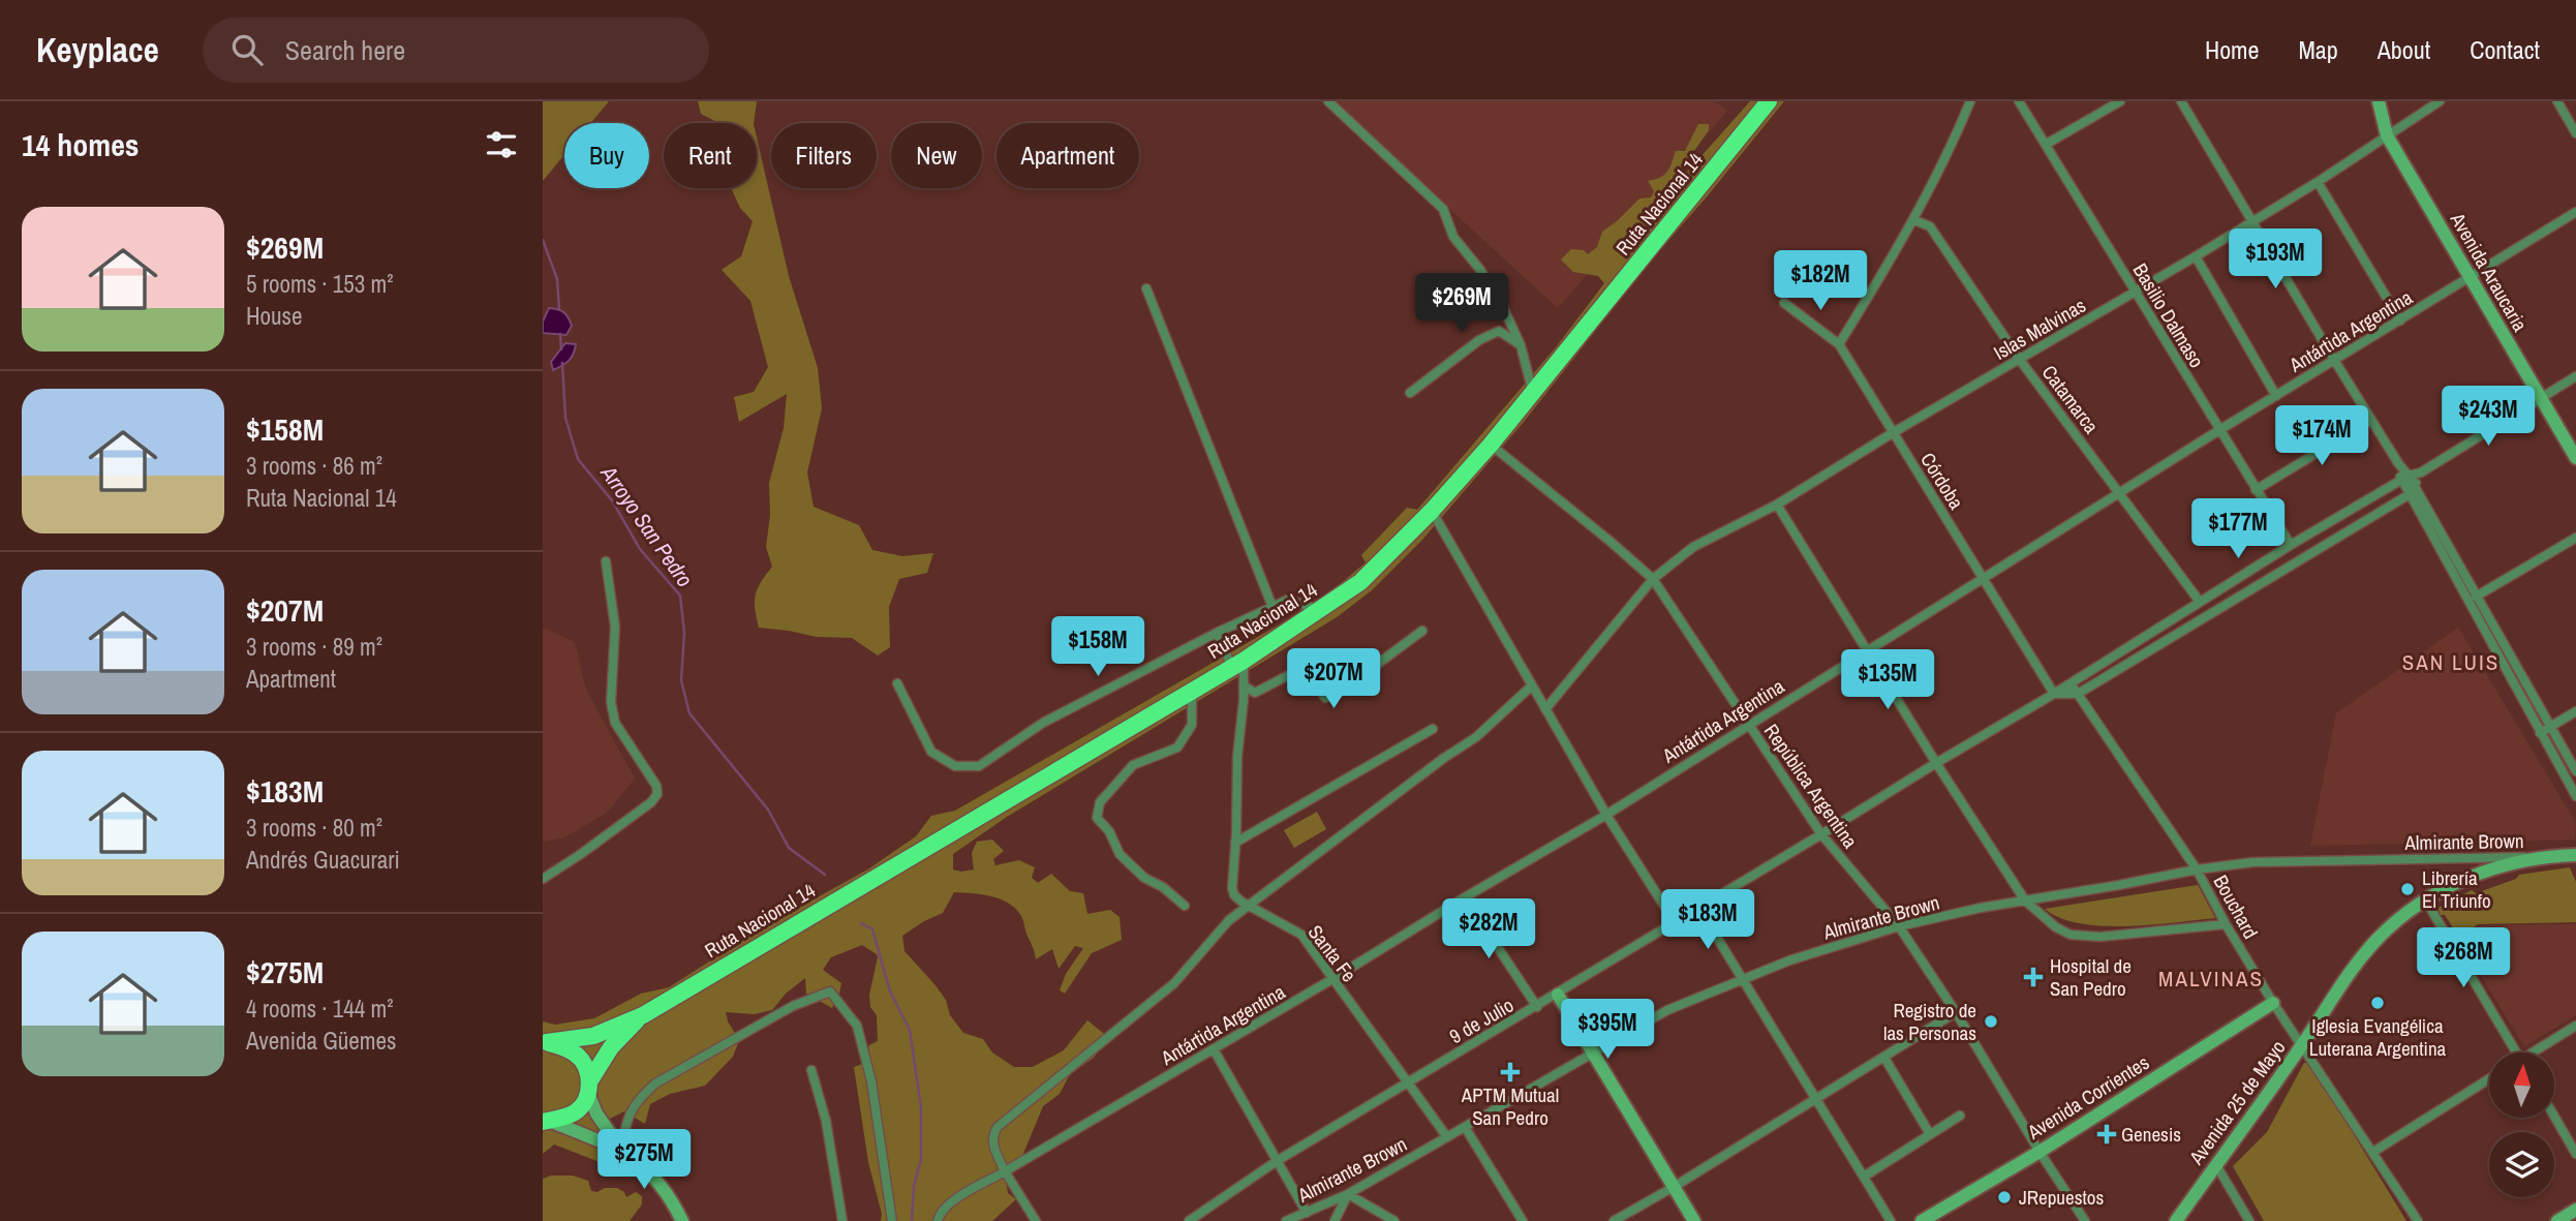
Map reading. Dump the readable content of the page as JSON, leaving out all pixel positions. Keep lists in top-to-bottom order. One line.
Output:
{"streets":{"highway":["Ruta Nacional 14"],"main road":["Avenida Araucaria","Avenida Corrientes","Avenida 25 de Mayo"],"street":["Basilio Dalmaso","Islas Malvinas","Antártida Argentina","Catamarca","Córdoba","República Argentina","Almirante Brown","Bouchard","Santa Fe","9 de Julio"]},"crossings":[["Ruta Nacional 14","República Argentina"],["Avenida Araucaria","Islas Malvinas"],["Avenida Araucaria","Antártida Argentina"],["Avenida Araucaria","9 de Julio"],["Basilio Dalmaso","Islas Malvinas"],["Basilio Dalmaso","Antártida Argentina"],["Basilio Dalmaso","9 de Julio"],["Islas Malvinas","Catamarca"],["Islas Malvinas","Córdoba"],["Islas Malvinas","República Argentina"],["Antártida Argentina","Catamarca"],["Antártida Argentina","Córdoba"],["Antártida Argentina","República Argentina"],["Antártida Argentina","Santa Fe"],["Catamarca","9 de Julio"],["Córdoba","9 de Julio"],["República Argentina","Almirante Brown"],["República Argentina","9 de Julio"],["República Argentina","Avenida Corrientes"],["Almirante Brown","Bouchard"],["Almirante Brown","Santa Fe"],["Almirante Brown","Avenida 25 de Mayo"],["Bouchard","9 de Julio"],["Bouchard","Avenida Corrientes"],["Bouchard","Avenida 25 de Mayo"],["Santa Fe","9 de Julio"]],"districts":["SAN LUIS","MALVINAS"],"water":["Arroyo San Pedro"],"places":{"other":["Librería El Triunfo","Iglesia Evangélica Luterana Argentina","Registro de las Personas","JRepuestos"],"health":["Hospital de San Pedro","APTM Mutual San Pedro","Genesis"]},"north":"top","page":{"header":"Keyplace","search":"Search here","nav":["Home","Map","About","Contact"],"heading":"14 homes","chip":["Buy","Rent","Filters","New","Apartment"],"list":[{"name":"$269M","note":"5 rooms · 153 m² · House"},{"name":"$158M","note":"3 rooms · 86 m² · Ruta Nacional 14"},{"name":"$207M","note":"3 rooms · 89 m² · Apartment"},{"name":"$183M","note":"3 rooms · 80 m² · Andrés Guacurari"},{"name":"$275M","note":"4 rooms · 144 m² · Avenida Güemes"}],"price":["$193M","$182M","$269M","$243M","$174M","$177M","$158M","$207M","$135M","$183M","$282M","$268M","$395M","$275M"]}}
